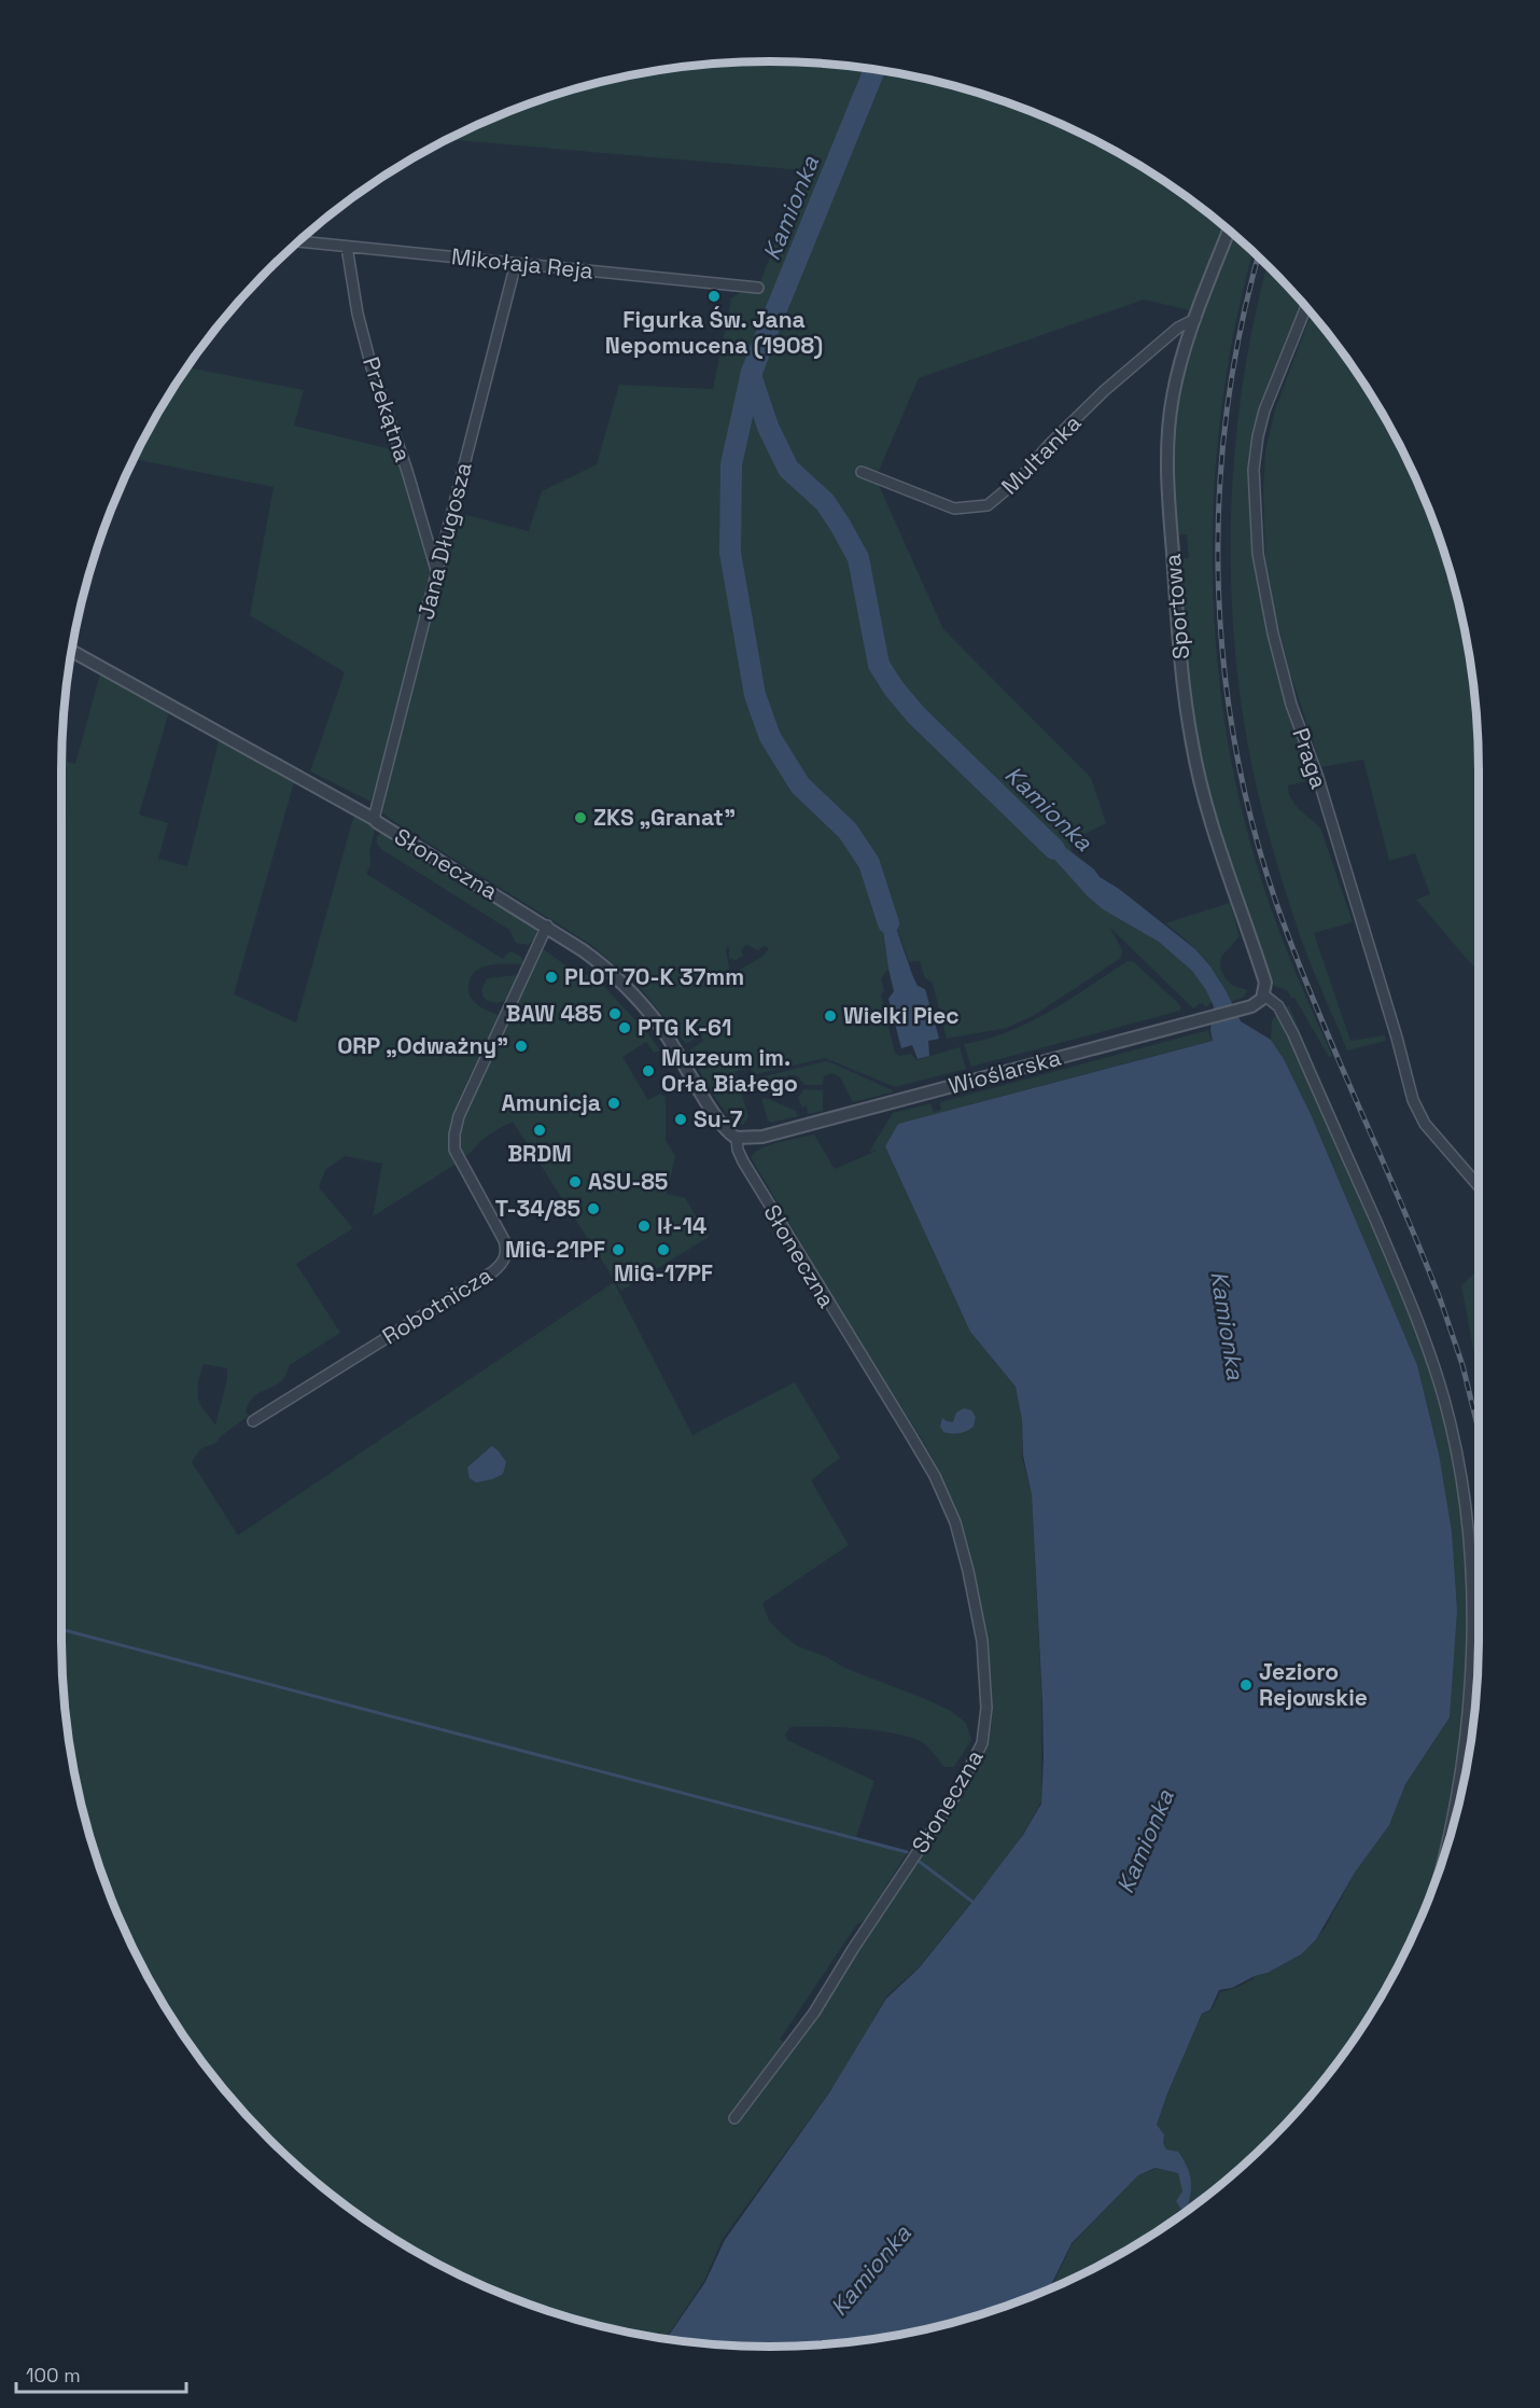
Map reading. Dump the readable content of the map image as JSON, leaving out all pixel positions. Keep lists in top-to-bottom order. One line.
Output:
{"streets":{"street":["Mikołaja Reja","Przekątna","Multanka","Jana Długosza","Sportowa","Praga","Słoneczna","Wioślarska","Robotnicza"]},"crossings":[["Mikołaja Reja","Przekątna"],["Mikołaja Reja","Jana Długosza"],["Przekątna","Jana Długosza"],["Multanka","Sportowa"],["Jana Długosza","Słoneczna"],["Sportowa","Wioślarska"],["Słoneczna","Wioślarska"],["Słoneczna","Robotnicza"]],"water":["Kamionka"],"places":["Figurka Św. Jana Nepomucena (1908)","ZKS „Granat”","PLOT 70-K 37mm","BAW 485","Wielki Piec","PTG K-61","ORP „Odważny”","Muzeum im. Orła Białego","Amunicja","Su-7","BRDM","ASU-85","T-34/85","Ił-14","MiG-21PF","MiG-17PF","Jezioro Rejowskie"],"scale_bar":"100 m"}
